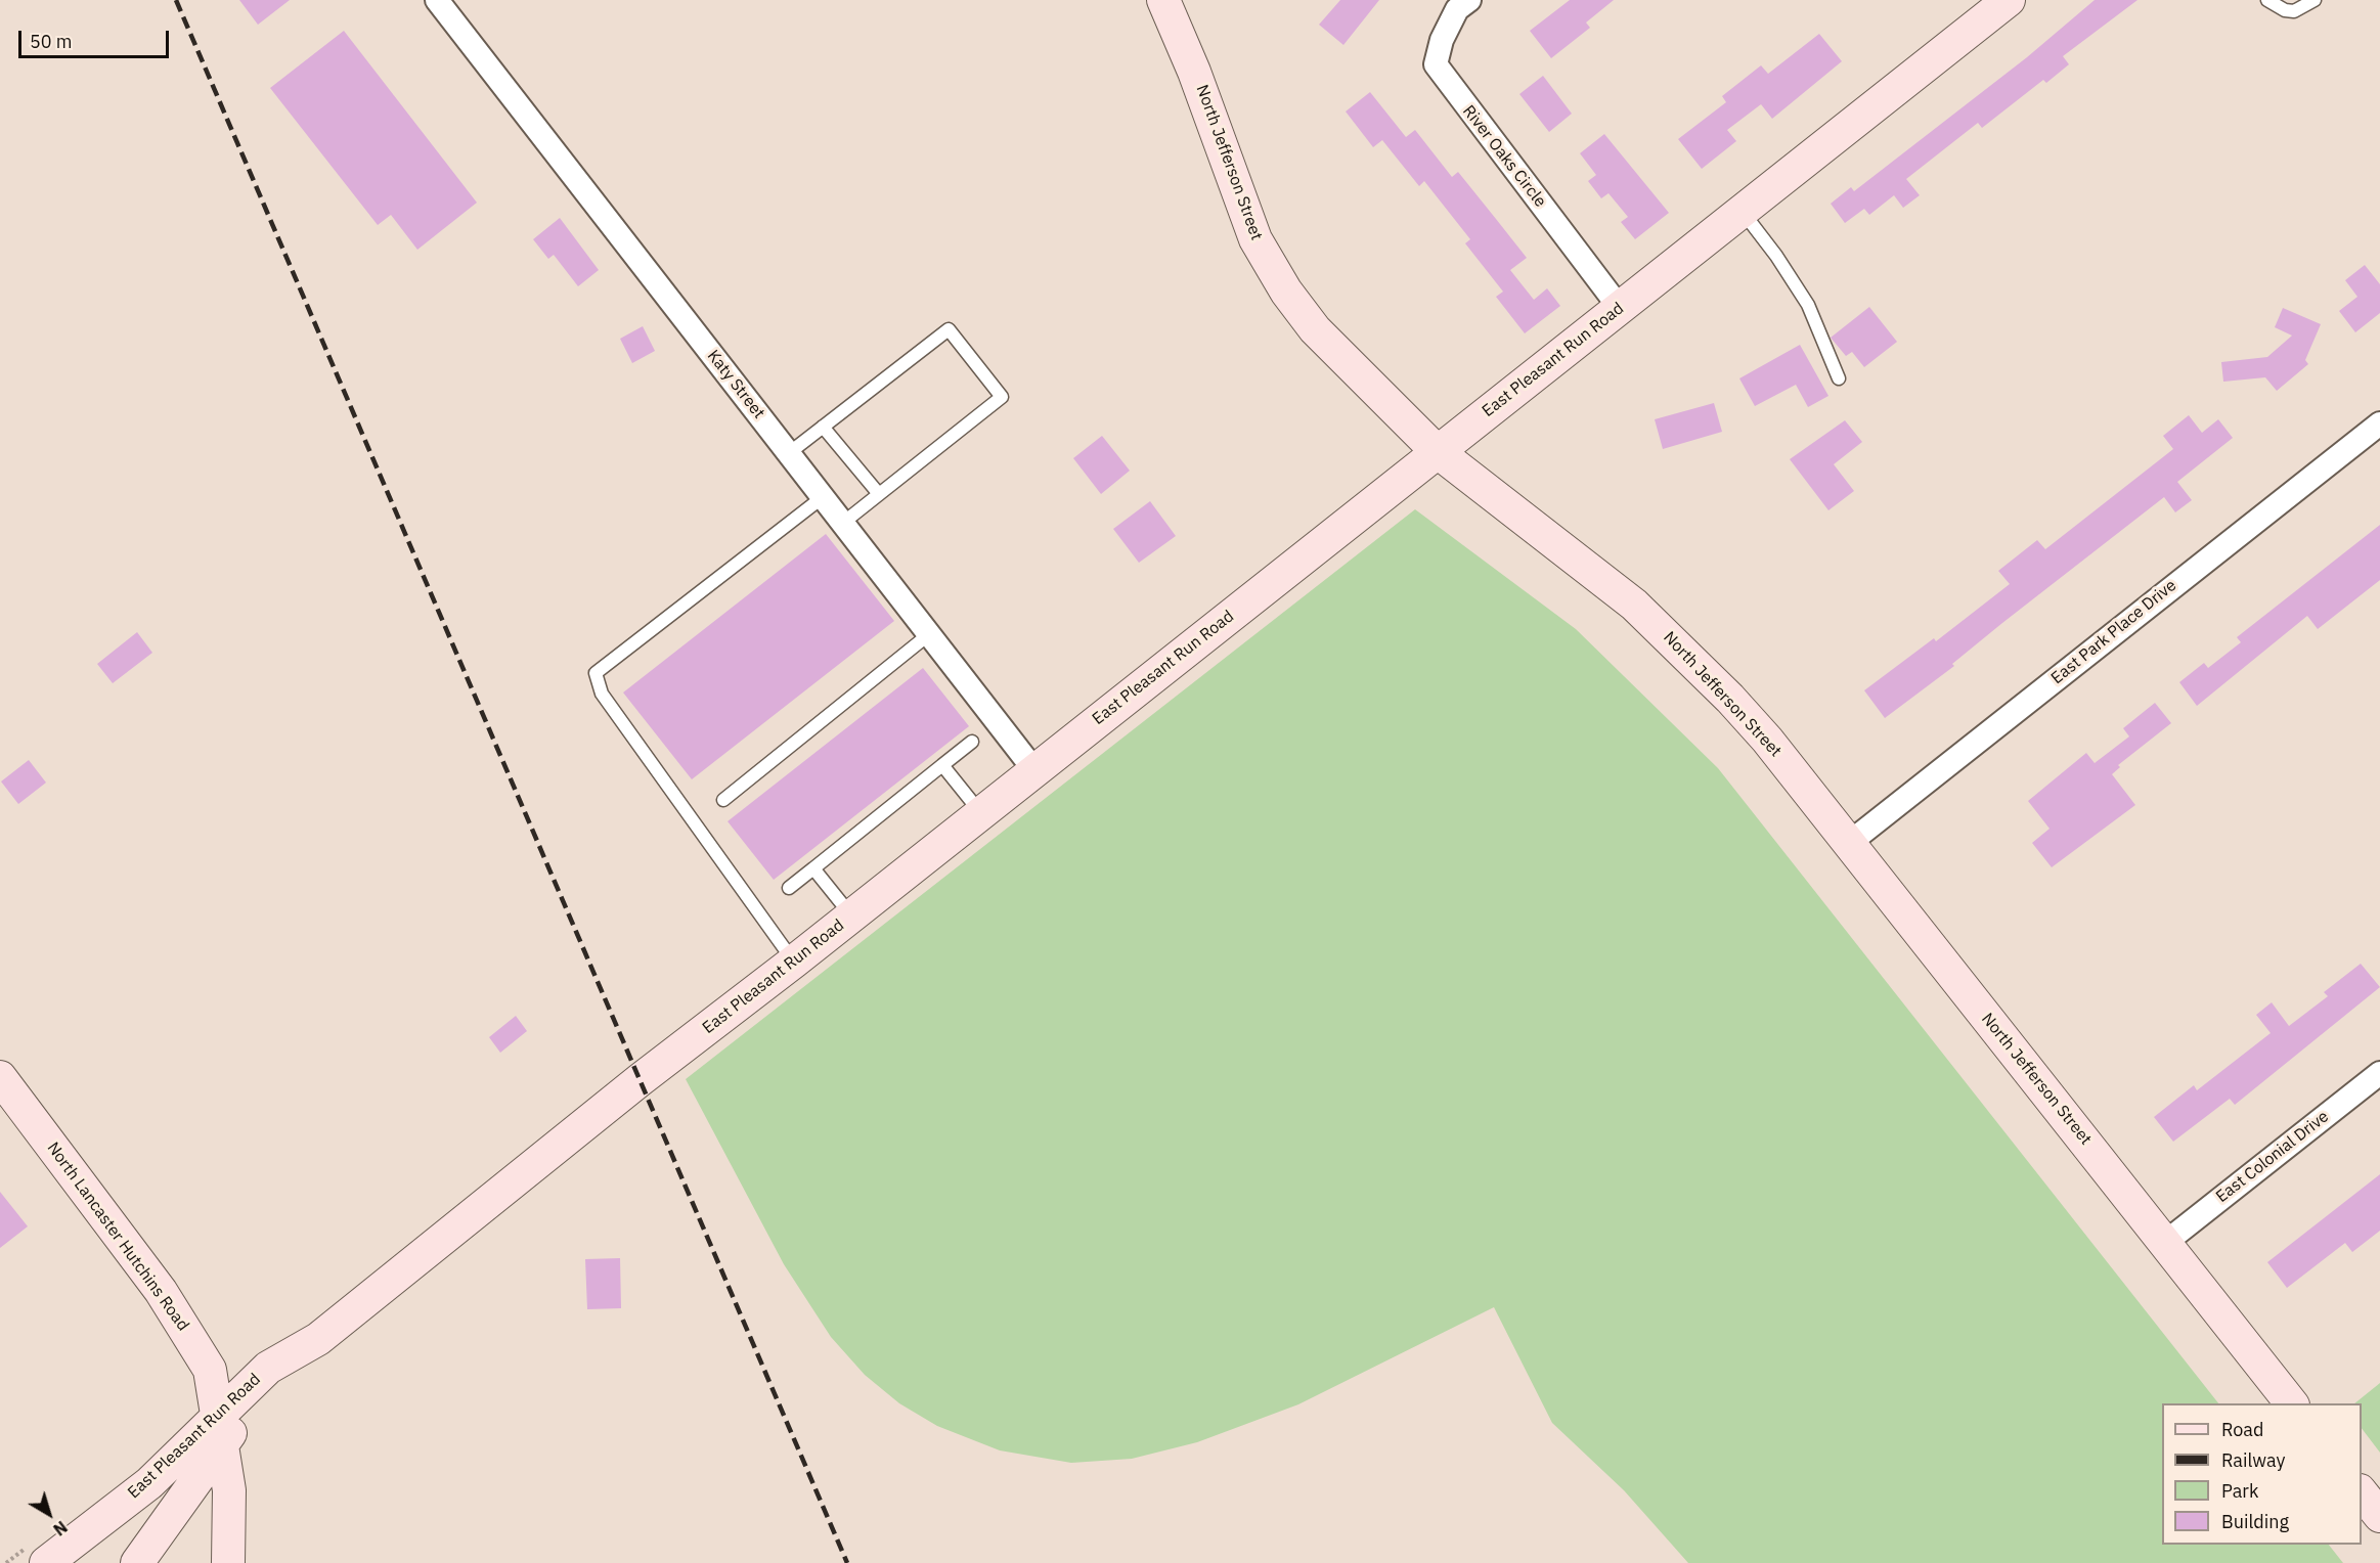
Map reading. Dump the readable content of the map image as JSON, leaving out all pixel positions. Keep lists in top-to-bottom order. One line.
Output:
{"streets":{"main road":["North Jefferson Street","East Pleasant Run Road","North Lancaster Hutchins Road"],"street":["River Oaks Circle","Katy Street","East Park Place Drive","East Colonial Drive"]},"crossings":[["River Oaks Circle","East Pleasant Run Road"],["North Jefferson Street","East Pleasant Run Road"],["North Jefferson Street","East Park Place Drive"],["North Jefferson Street","East Colonial Drive"],["East Pleasant Run Road","Katy Street"],["East Pleasant Run Road","North Lancaster Hutchins Road"]],"legend":["Road","Railway","Park","Building"],"scale_bar":"50 m","north":"bottom right"}
